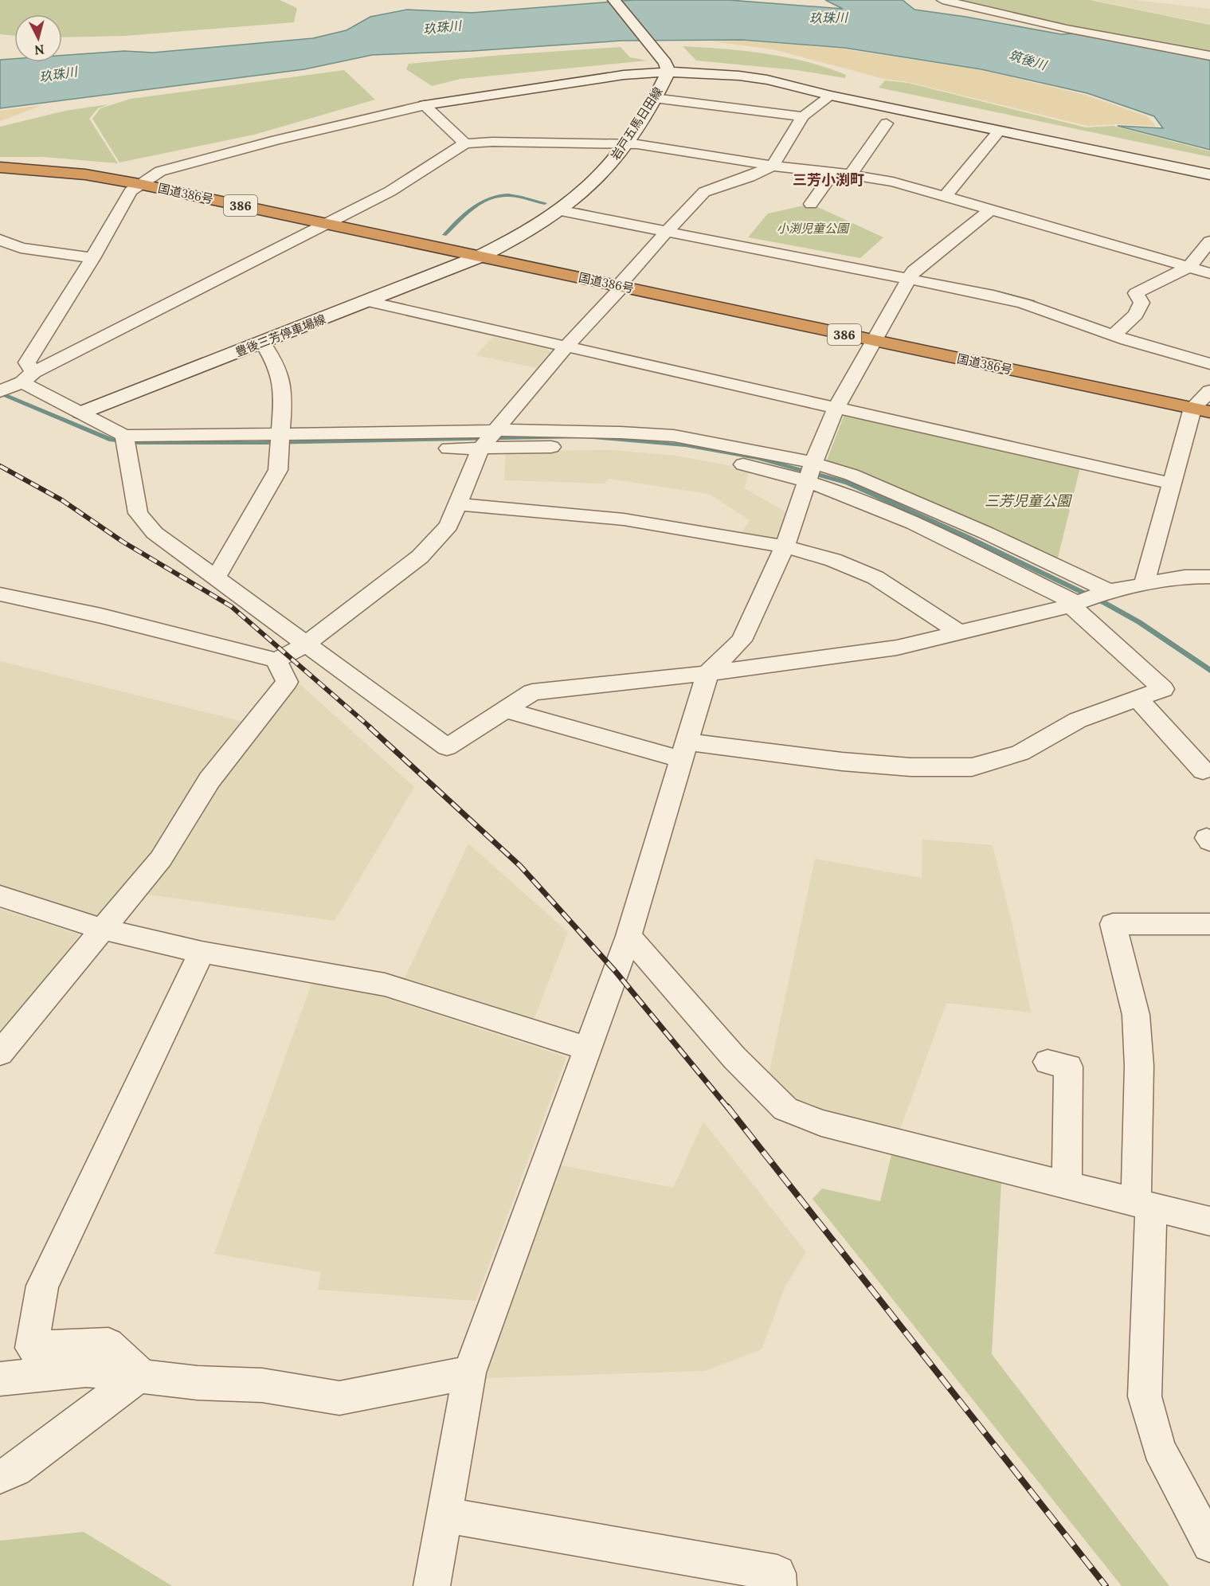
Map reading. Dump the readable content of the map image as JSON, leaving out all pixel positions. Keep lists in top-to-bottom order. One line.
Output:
{"streets":{"highway":["国道386号","386"],"main road":["岩戸五馬日田線","豊後三芳停車場線"]},"crossings":[["岩戸五馬日田線","国道386号"],["岩戸五馬日田線","豊後三芳停車場線"],["国道386号","豊後三芳停車場線"]],"districts":["三芳小渕町"],"water":["玖珠川","筑後川"],"parks":["小渕児童公園","三芳児童公園"],"north":"bottom"}
